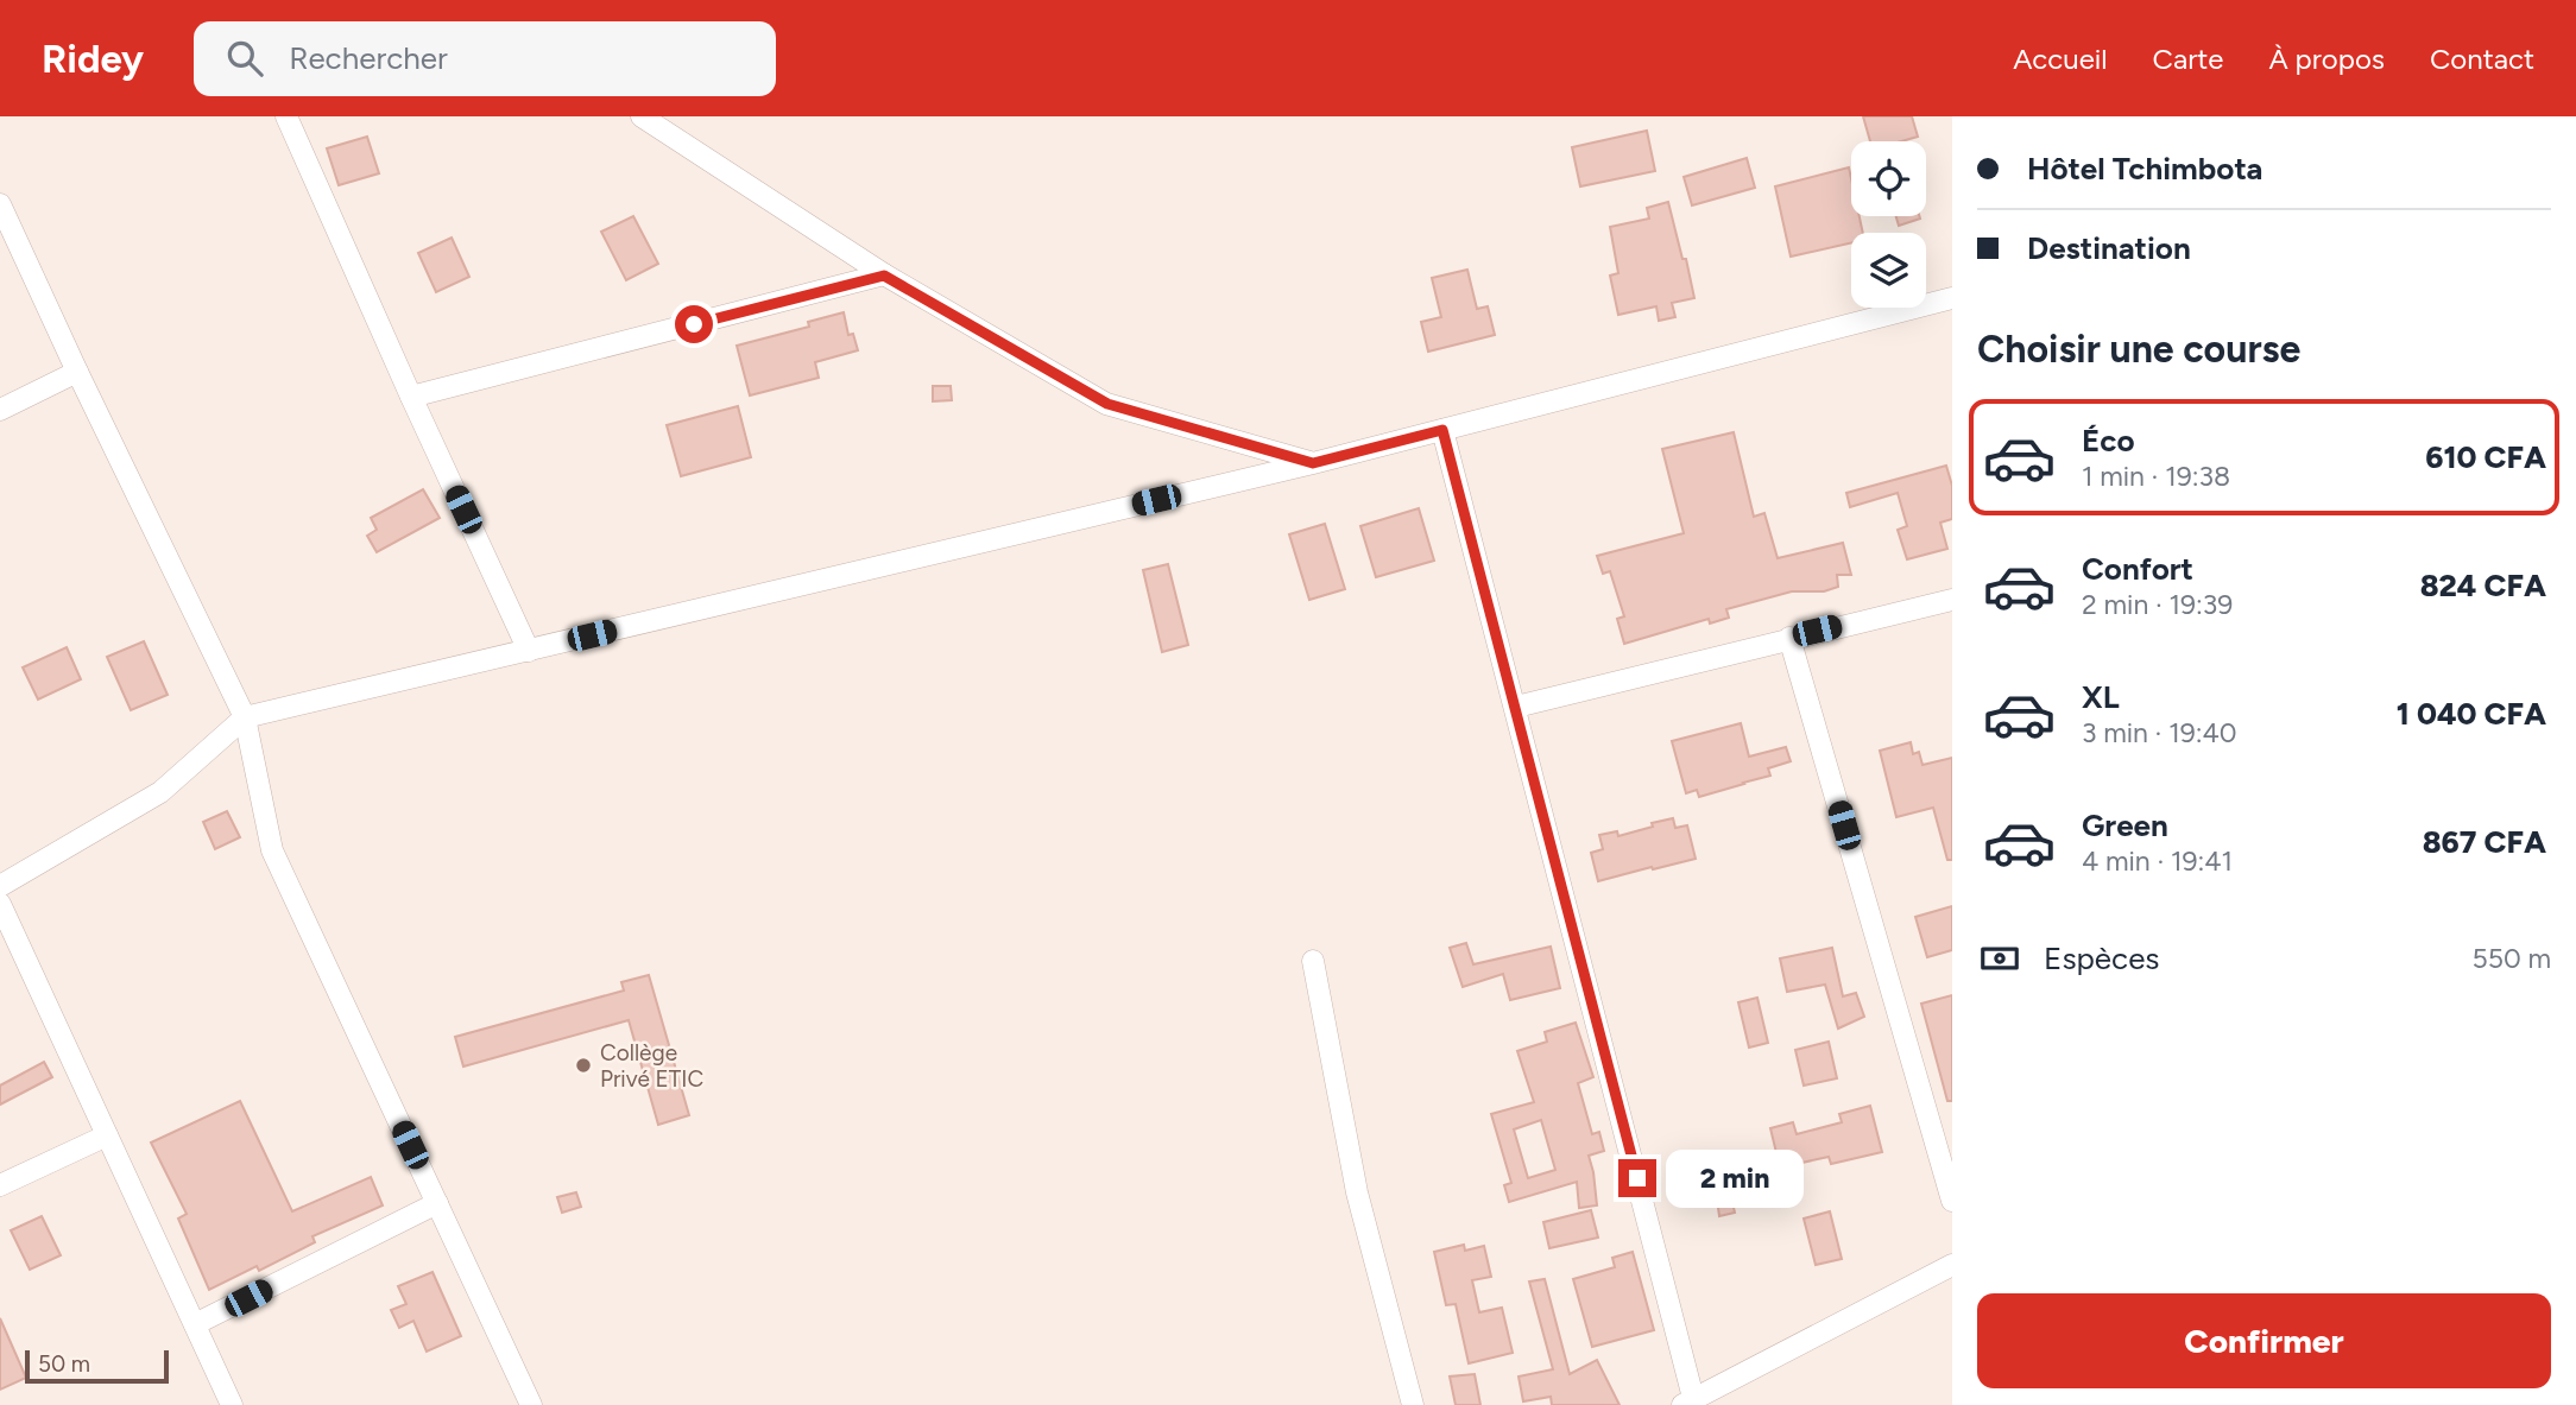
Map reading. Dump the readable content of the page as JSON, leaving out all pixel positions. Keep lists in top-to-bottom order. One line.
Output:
{"places":["Collège Privé ETIC"],"scale_bar":"50 m","page":{"header":"Ridey","search":"Rechercher","nav":["Accueil","Carte","À propos","Contact"],"banner":["Hôtel Tchimbota","Destination"],"heading":"Choisir une course","list":[{"name":"Éco","note":"1 min · 19:38","value":"610 CFA"},{"name":"Confort","note":"2 min · 19:39","value":"824 CFA"},{"name":"XL","note":"3 min · 19:40","value":"1 040 CFA"},{"name":"Green","note":"4 min · 19:41","value":"867 CFA"}],"pay":["Espèces","550 m"],"bubble":"2 min","buttons":"Confirmer","scale":"50 m"}}
